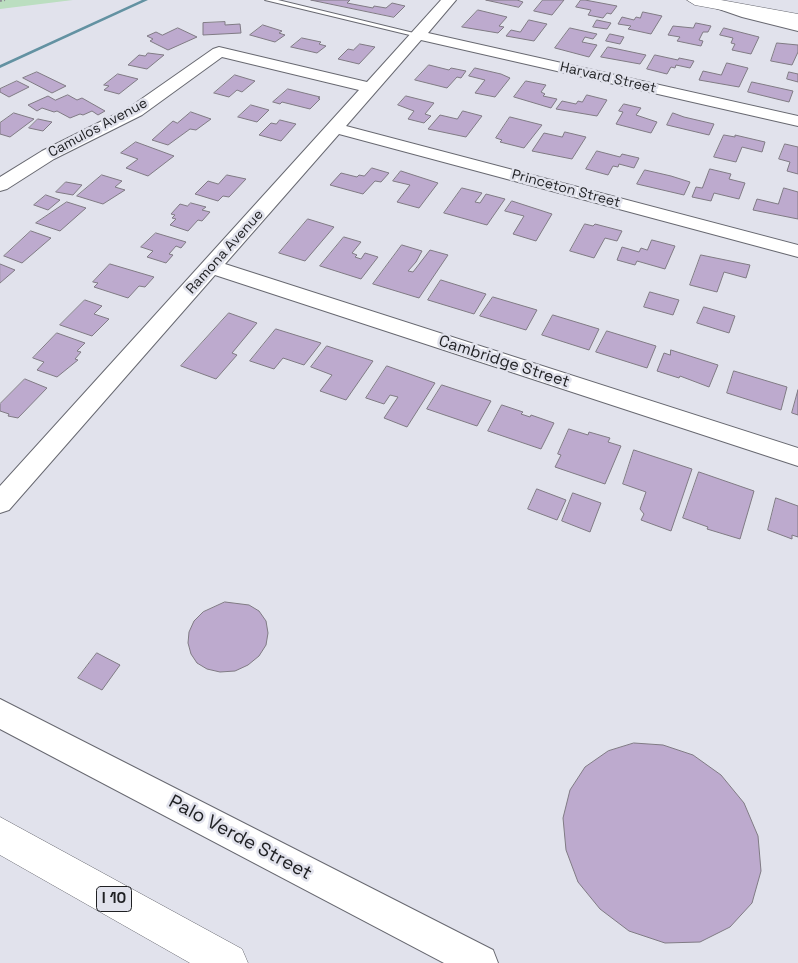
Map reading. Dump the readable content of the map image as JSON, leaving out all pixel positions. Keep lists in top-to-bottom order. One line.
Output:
{"streets":{"main road":["I 10"],"street":["Harvard Street","Camulos Avenue","Princeton Street","Ramona Avenue","Cambridge Street","Palo Verde Street"]},"crossings":[["Harvard Street","Ramona Avenue"],["Camulos Avenue","Ramona Avenue"],["Princeton Street","Ramona Avenue"],["Ramona Avenue","Cambridge Street"]]}
